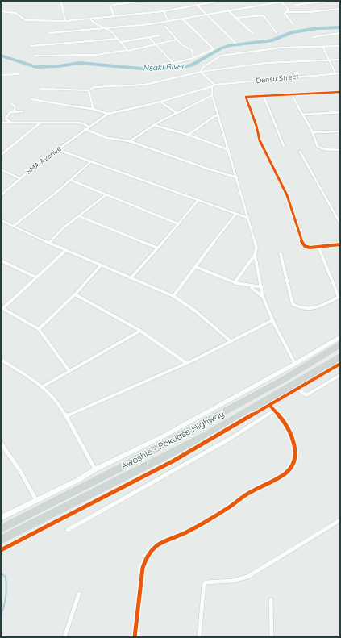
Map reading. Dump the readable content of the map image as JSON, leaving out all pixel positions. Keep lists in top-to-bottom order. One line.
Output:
{"streets":{"main road":["Awoshie - Pokuase Highway"],"street":["Densu Street","SMA Avenue"]},"crossings":[["Densu Street","SMA Avenue"]],"water":["Nsaki River"]}
